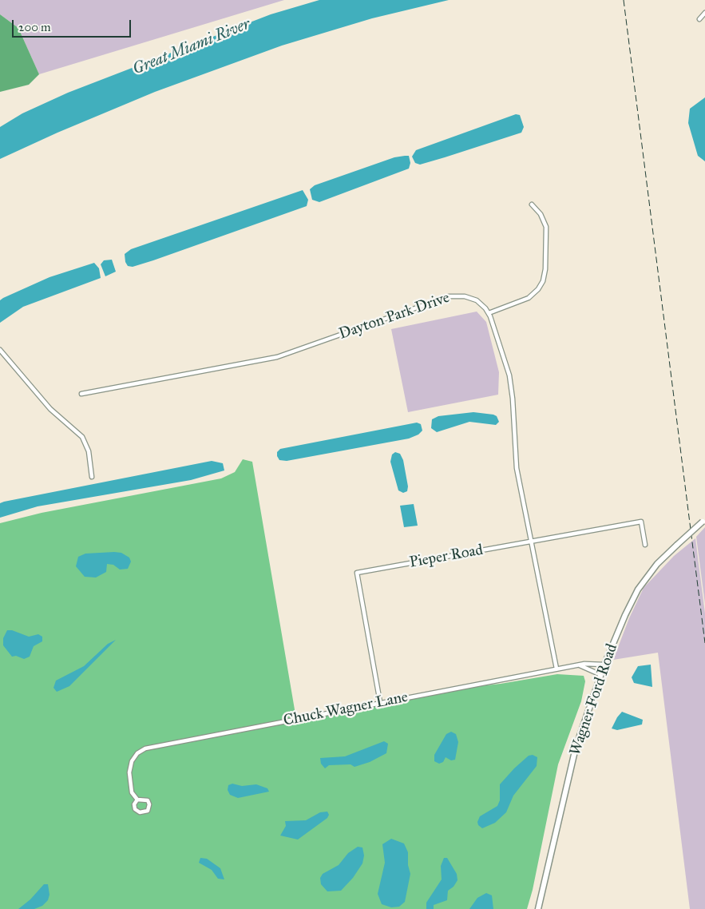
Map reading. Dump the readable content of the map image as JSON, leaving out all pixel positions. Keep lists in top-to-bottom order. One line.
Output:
{"streets":{"main road":["Wagner Ford Road"],"street":["Dayton Park Drive","Pieper Road","Chuck Wagner Lane"]},"crossings":[["Dayton Park Drive","Pieper Road"],["Dayton Park Drive","Chuck Wagner Lane"],["Pieper Road","Chuck Wagner Lane"],["Wagner Ford Road","Chuck Wagner Lane"]],"water":["Great Miami River"],"scale_bar":"200 m"}
